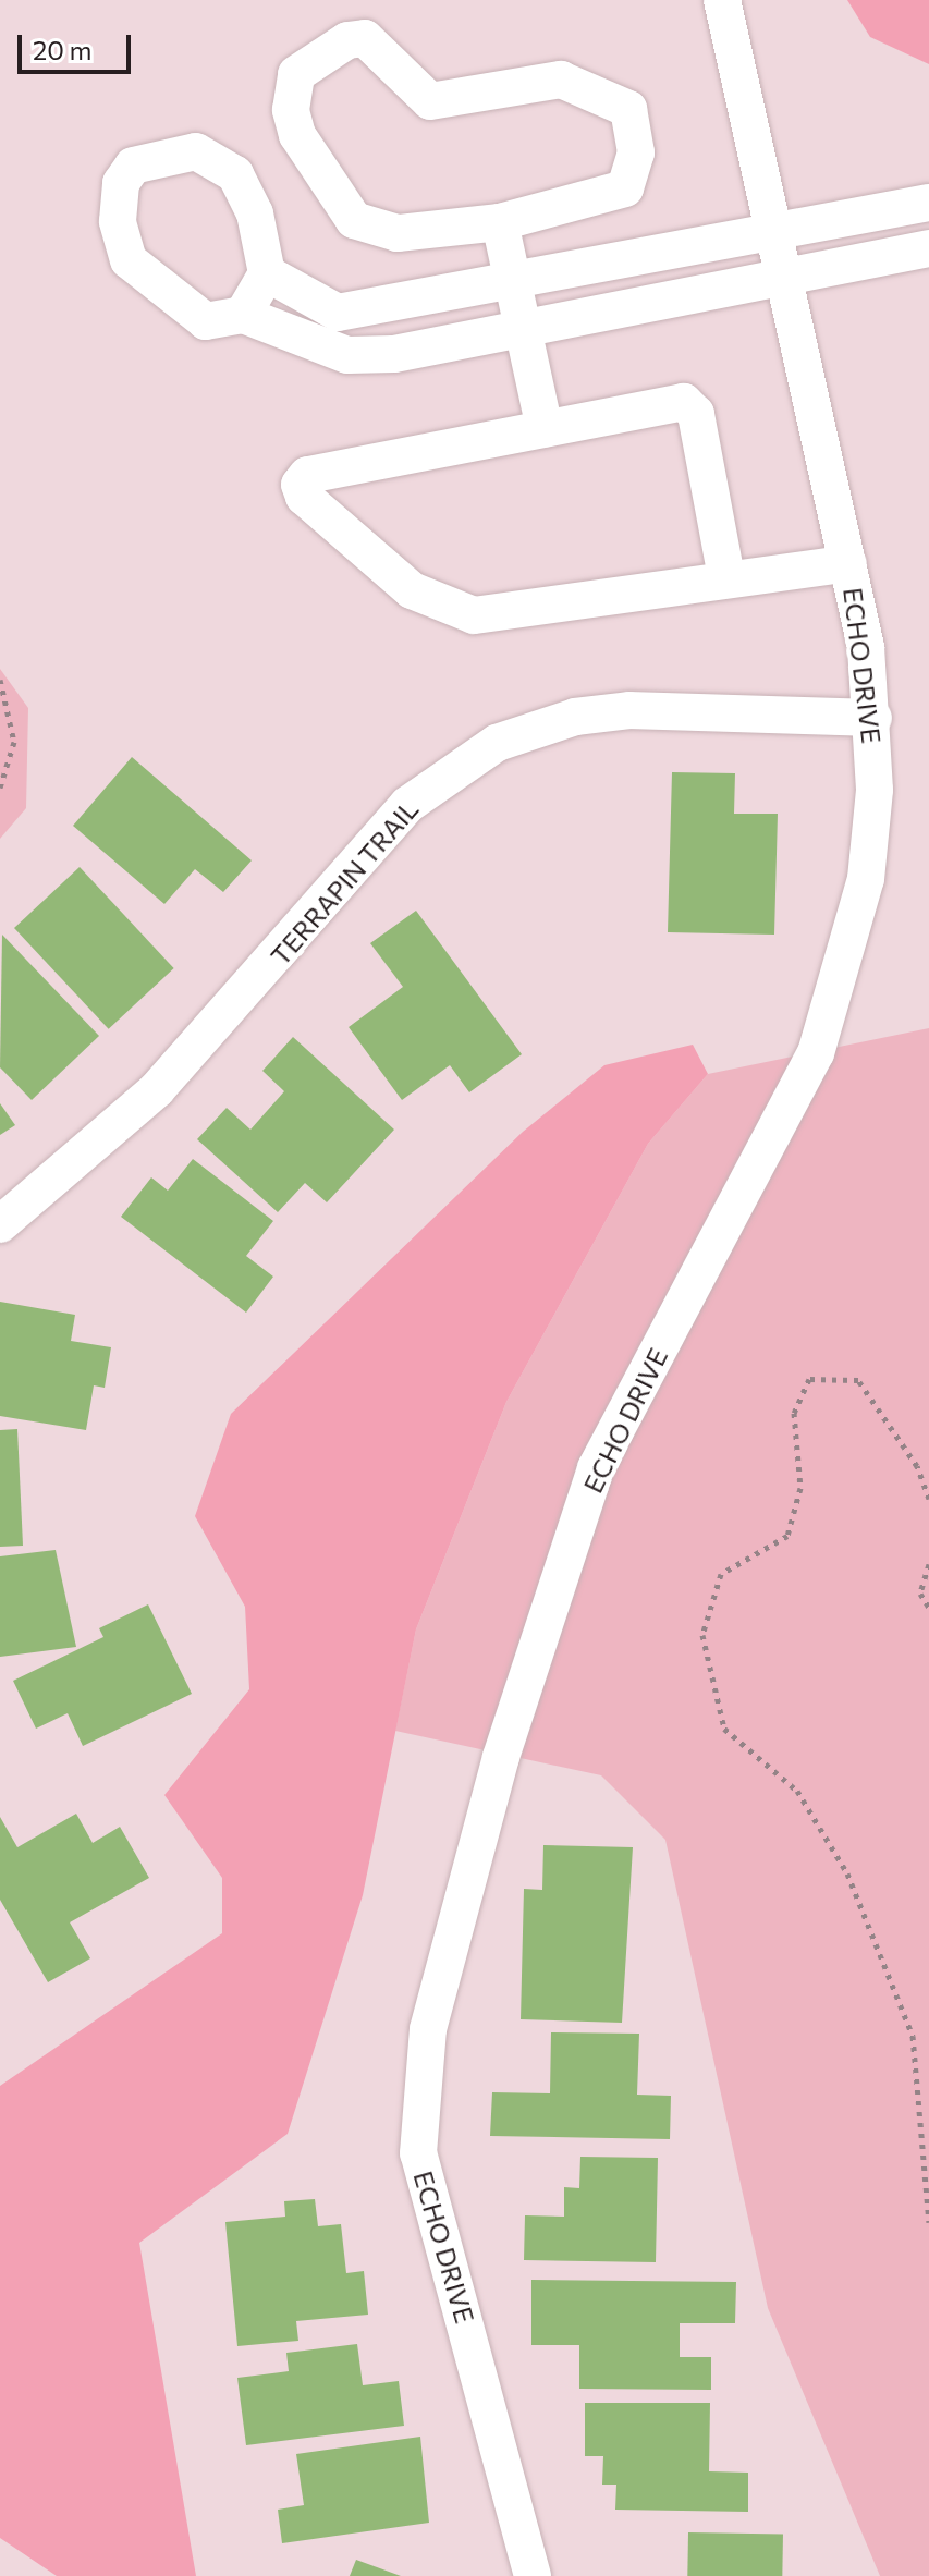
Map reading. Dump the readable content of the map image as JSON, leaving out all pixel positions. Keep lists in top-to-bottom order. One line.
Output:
{"streets":{"street":["ECHO DRIVE","TERRAPIN TRAIL"]},"crossings":[["ECHO DRIVE","TERRAPIN TRAIL"]],"scale_bar":"20 m"}
